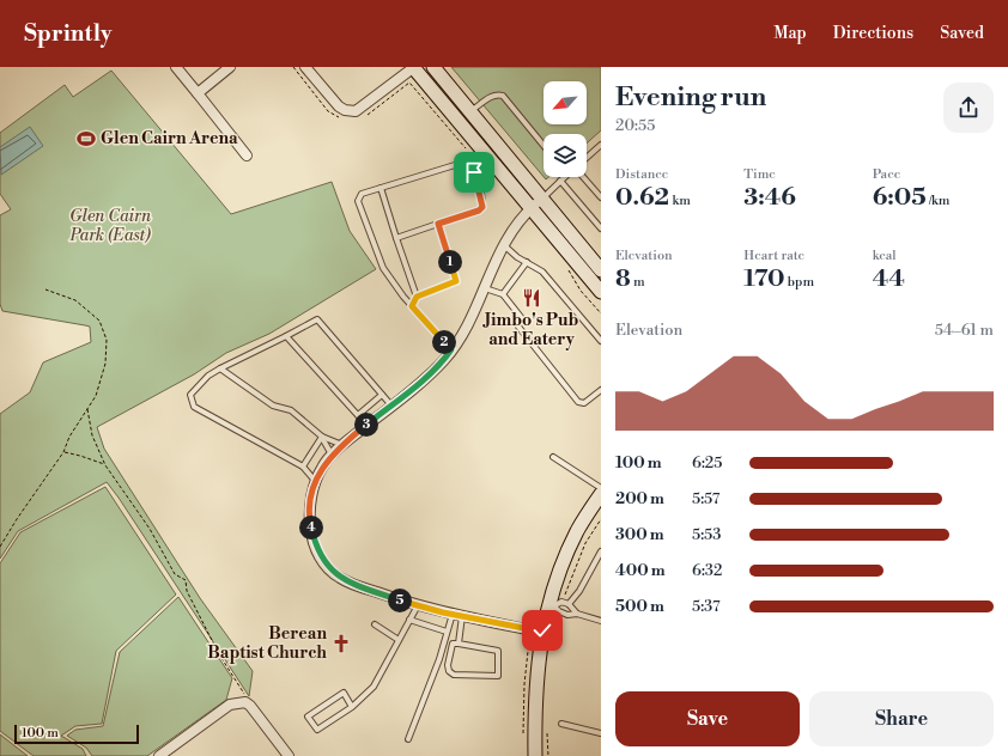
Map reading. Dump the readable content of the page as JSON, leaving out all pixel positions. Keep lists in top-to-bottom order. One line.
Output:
{"parks":["Glen Cairn Park (East)"],"places":{"sports":["Glen Cairn Arena"],"restaurant":["Jimbo's Pub and Eatery"],"church":["Berean Baptist Church"]},"scale_bar":"100 m","north":"bottom left","page":{"header":"Sprintly","nav":["Map","Directions","Saved"],"heading":["Evening run","20:55"],"stats":[["Distance","0.62 km"],["Time","3:46"],["Pace","6:05 /km"],["Elevation","8 m"],["Heart rate","170 bpm"],["kcal","44"]],"pins":["1","2","3","4","5"],"chart":["Elevation","54–61 m"],"list":[{"name":"100 m","note":"6:25"},{"name":"200 m","note":"5:57"},{"name":"300 m","note":"5:53"},{"name":"400 m","note":"6:32"},{"name":"500 m","note":"5:37"}],"buttons":["Save","Share"],"scale":"100 m"}}
